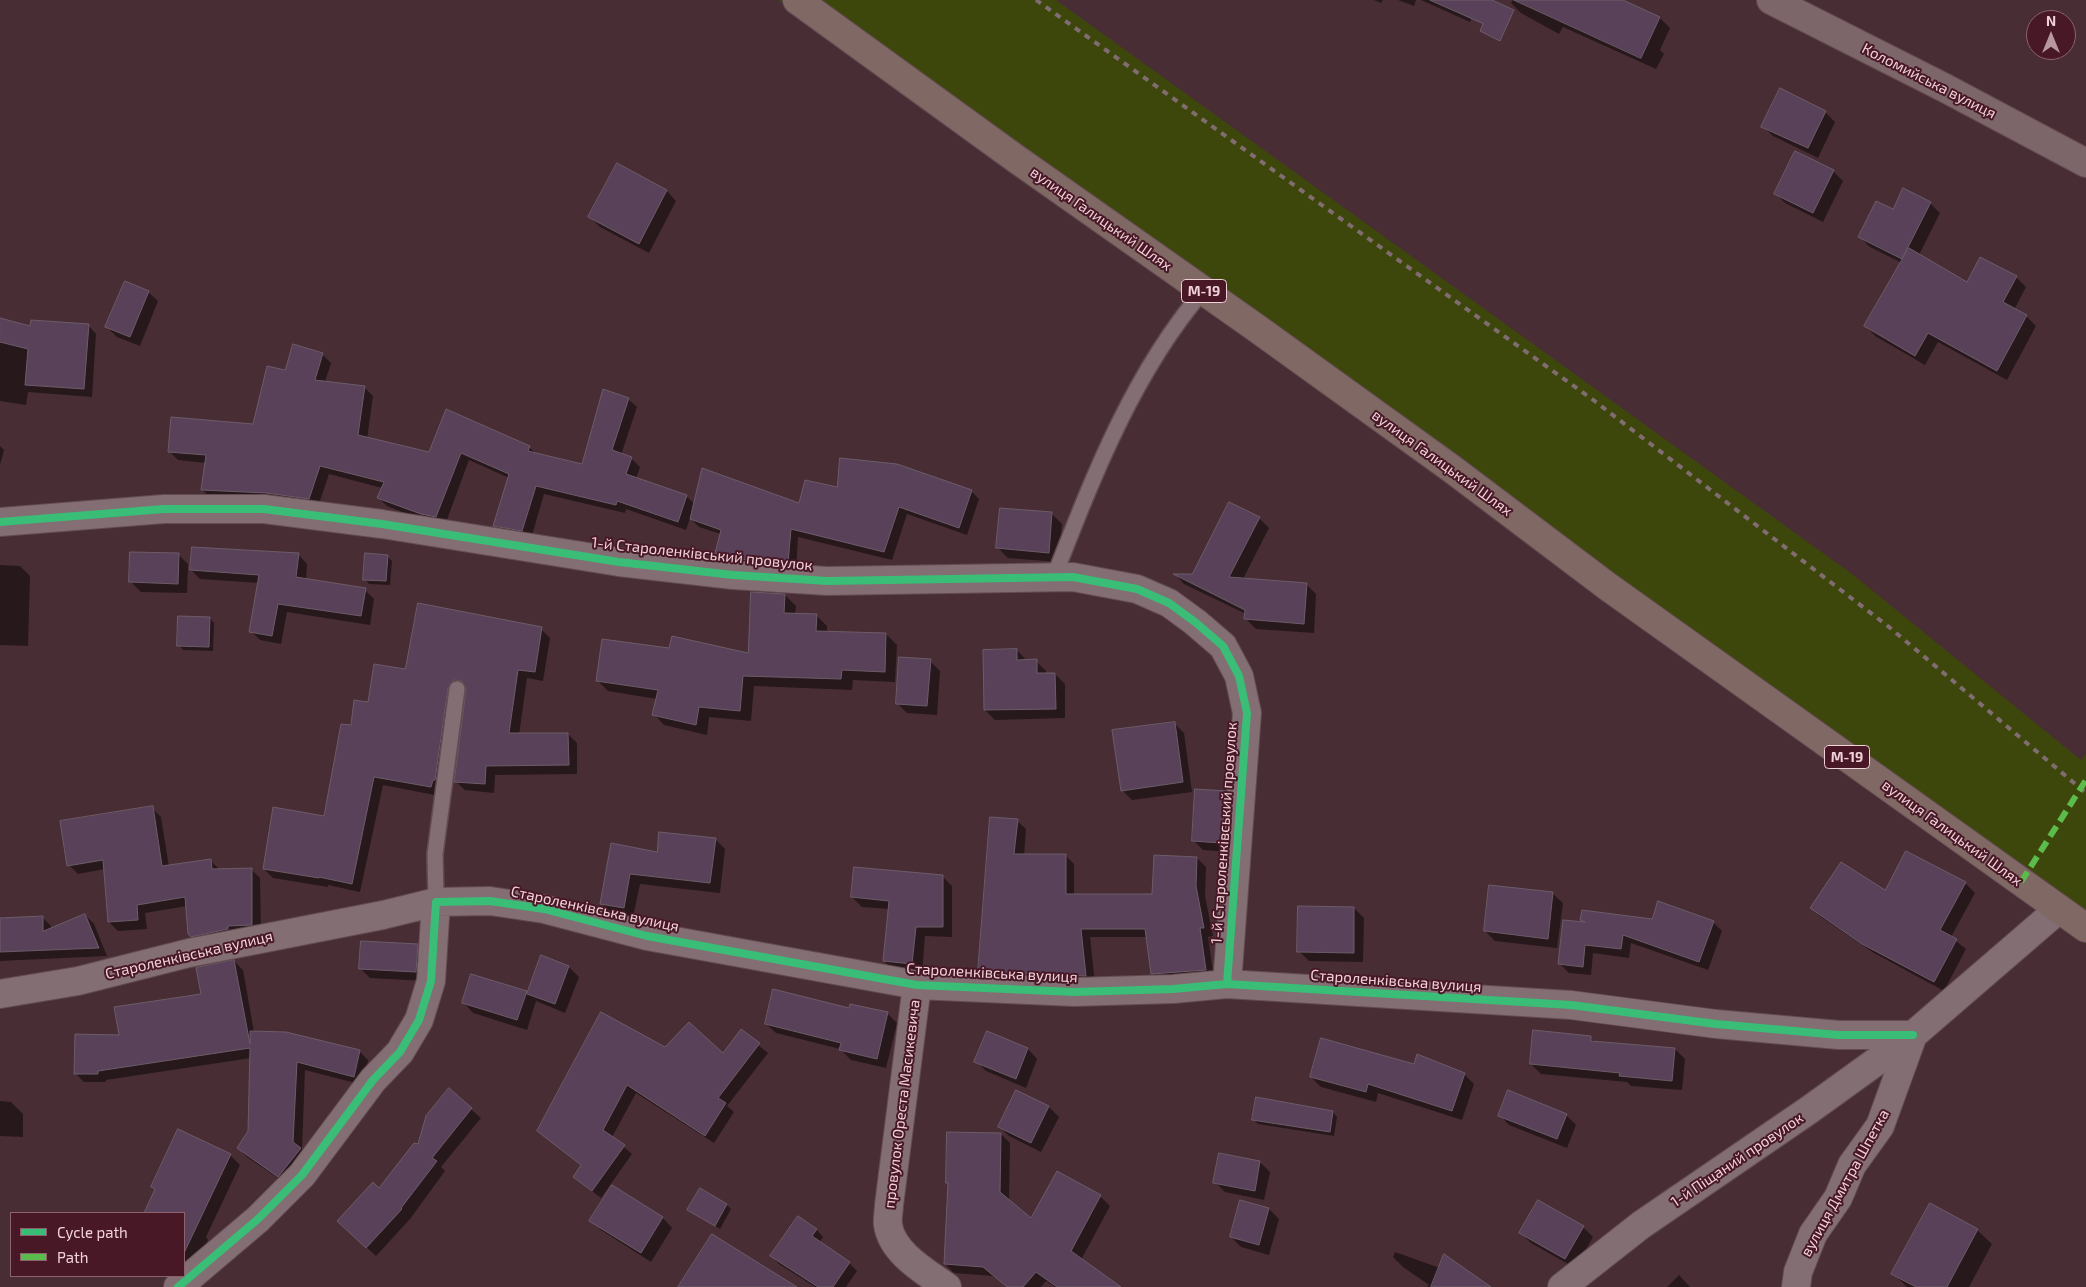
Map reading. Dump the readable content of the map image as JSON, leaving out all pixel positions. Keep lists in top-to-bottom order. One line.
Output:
{"streets":{"highway":["вулиця Галицький Шлях","М-19"],"street":["Коломийська вулиця","1-й Староленківський провулок","Староленківська вулиця","провулок Ореста Масикевича","1-й Піщаний провулок","вулиця Дмитра Шпетка"]},"crossings":[["вулиця Галицький Шлях","вулиця Дмитра Шпетка"],["1-й Староленківський провулок","Староленківська вулиця"],["Староленківська вулиця","провулок Ореста Масикевича"],["Староленківська вулиця","1-й Піщаний провулок"],["Староленківська вулиця","вулиця Дмитра Шпетка"],["1-й Піщаний провулок","вулиця Дмитра Шпетка"]],"legend":["Cycle path","Path"],"north":"top"}
